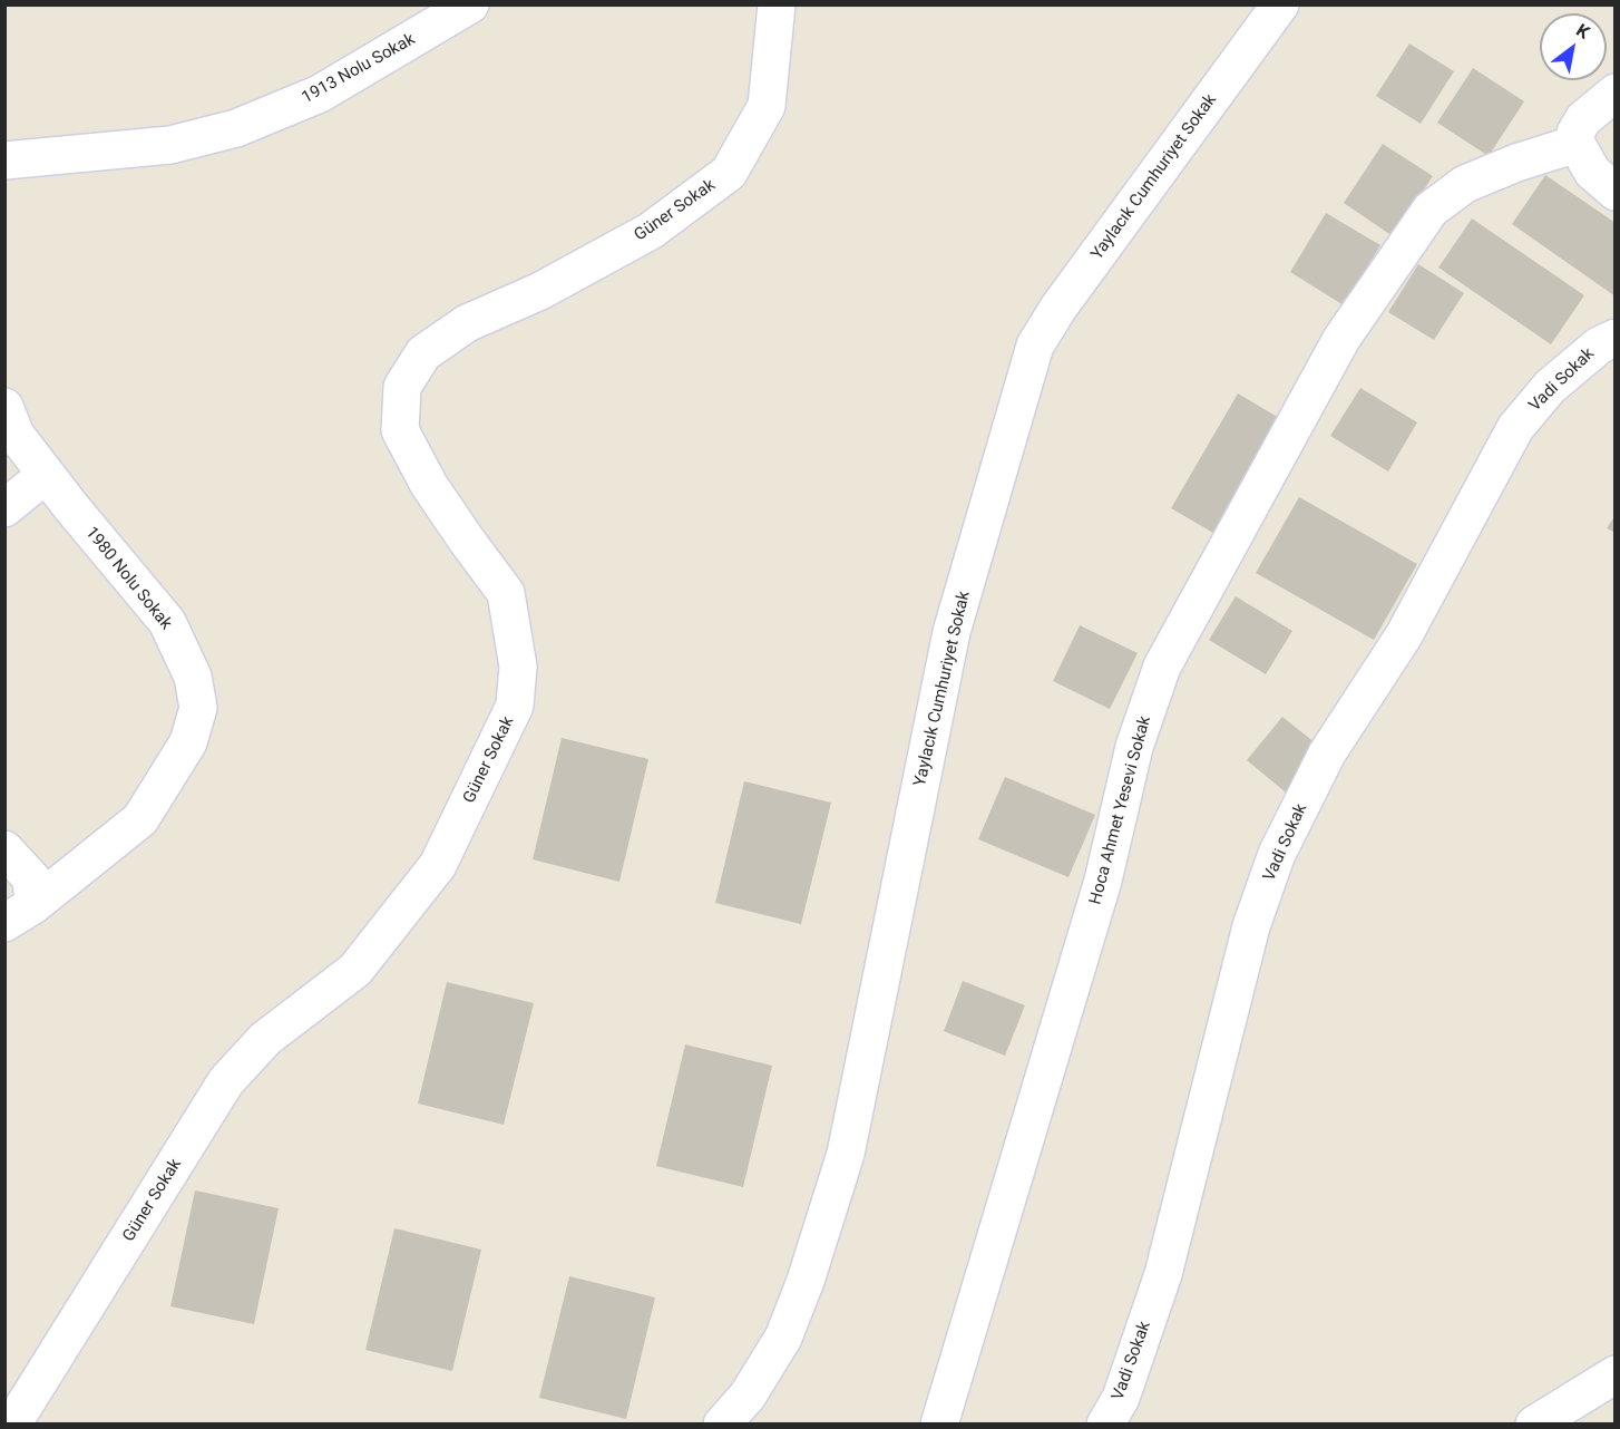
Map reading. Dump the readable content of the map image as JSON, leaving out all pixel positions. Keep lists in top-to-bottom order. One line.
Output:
{"streets":{"street":["1913 Nolu Sokak","Yaylacık Cumhuriyet Sokak","Güner Sokak","Vadi Sokak","1980 Nolu Sokak","Hoca Ahmet Yesevi Sokak"]},"north":"top right"}
